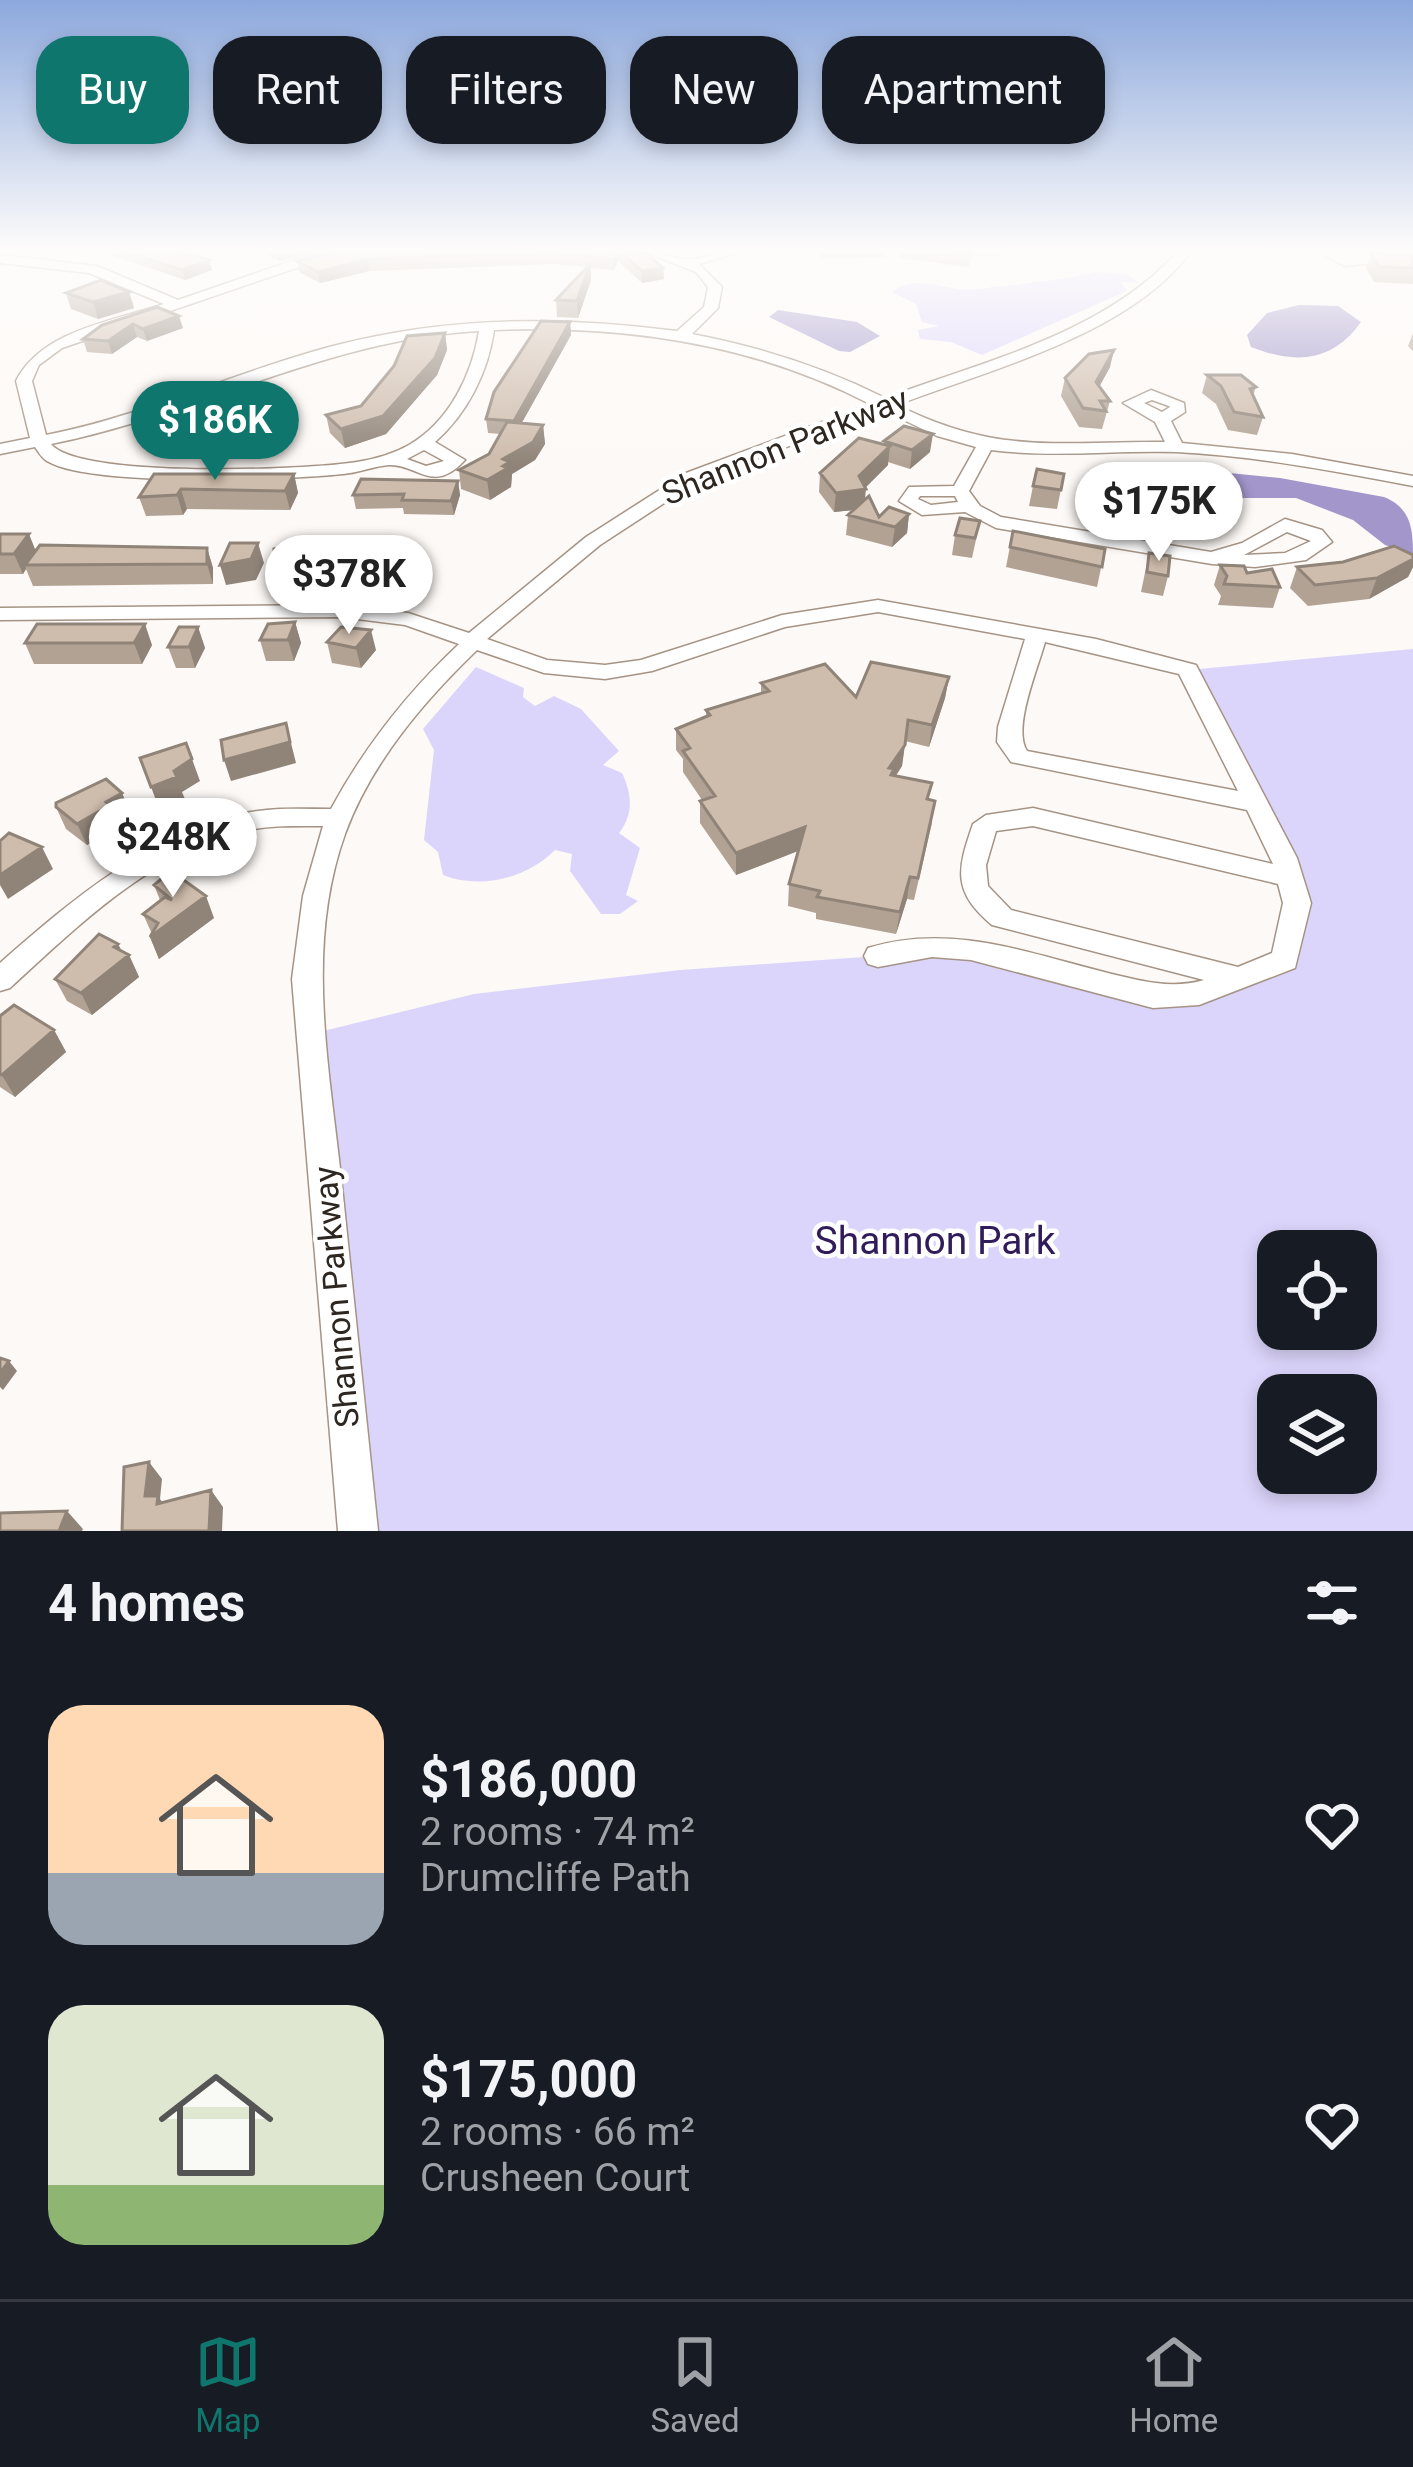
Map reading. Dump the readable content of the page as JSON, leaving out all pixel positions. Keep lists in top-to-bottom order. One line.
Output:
{"streets":{"street":["Shannon Parkway"]},"parks":["Shannon Park"],"page":{"chip":["Buy","Rent","Filters","New","Apartment"],"price":["$186K","$175K","$378K","$248K"],"heading":"4 homes","list":[{"name":"$186,000","note":"2 rooms · 74 m² · Drumcliffe Path"},{"name":"$175,000","note":"2 rooms · 66 m² · Crusheen Court"}],"tabs":["Map","Saved","Home"]}}
